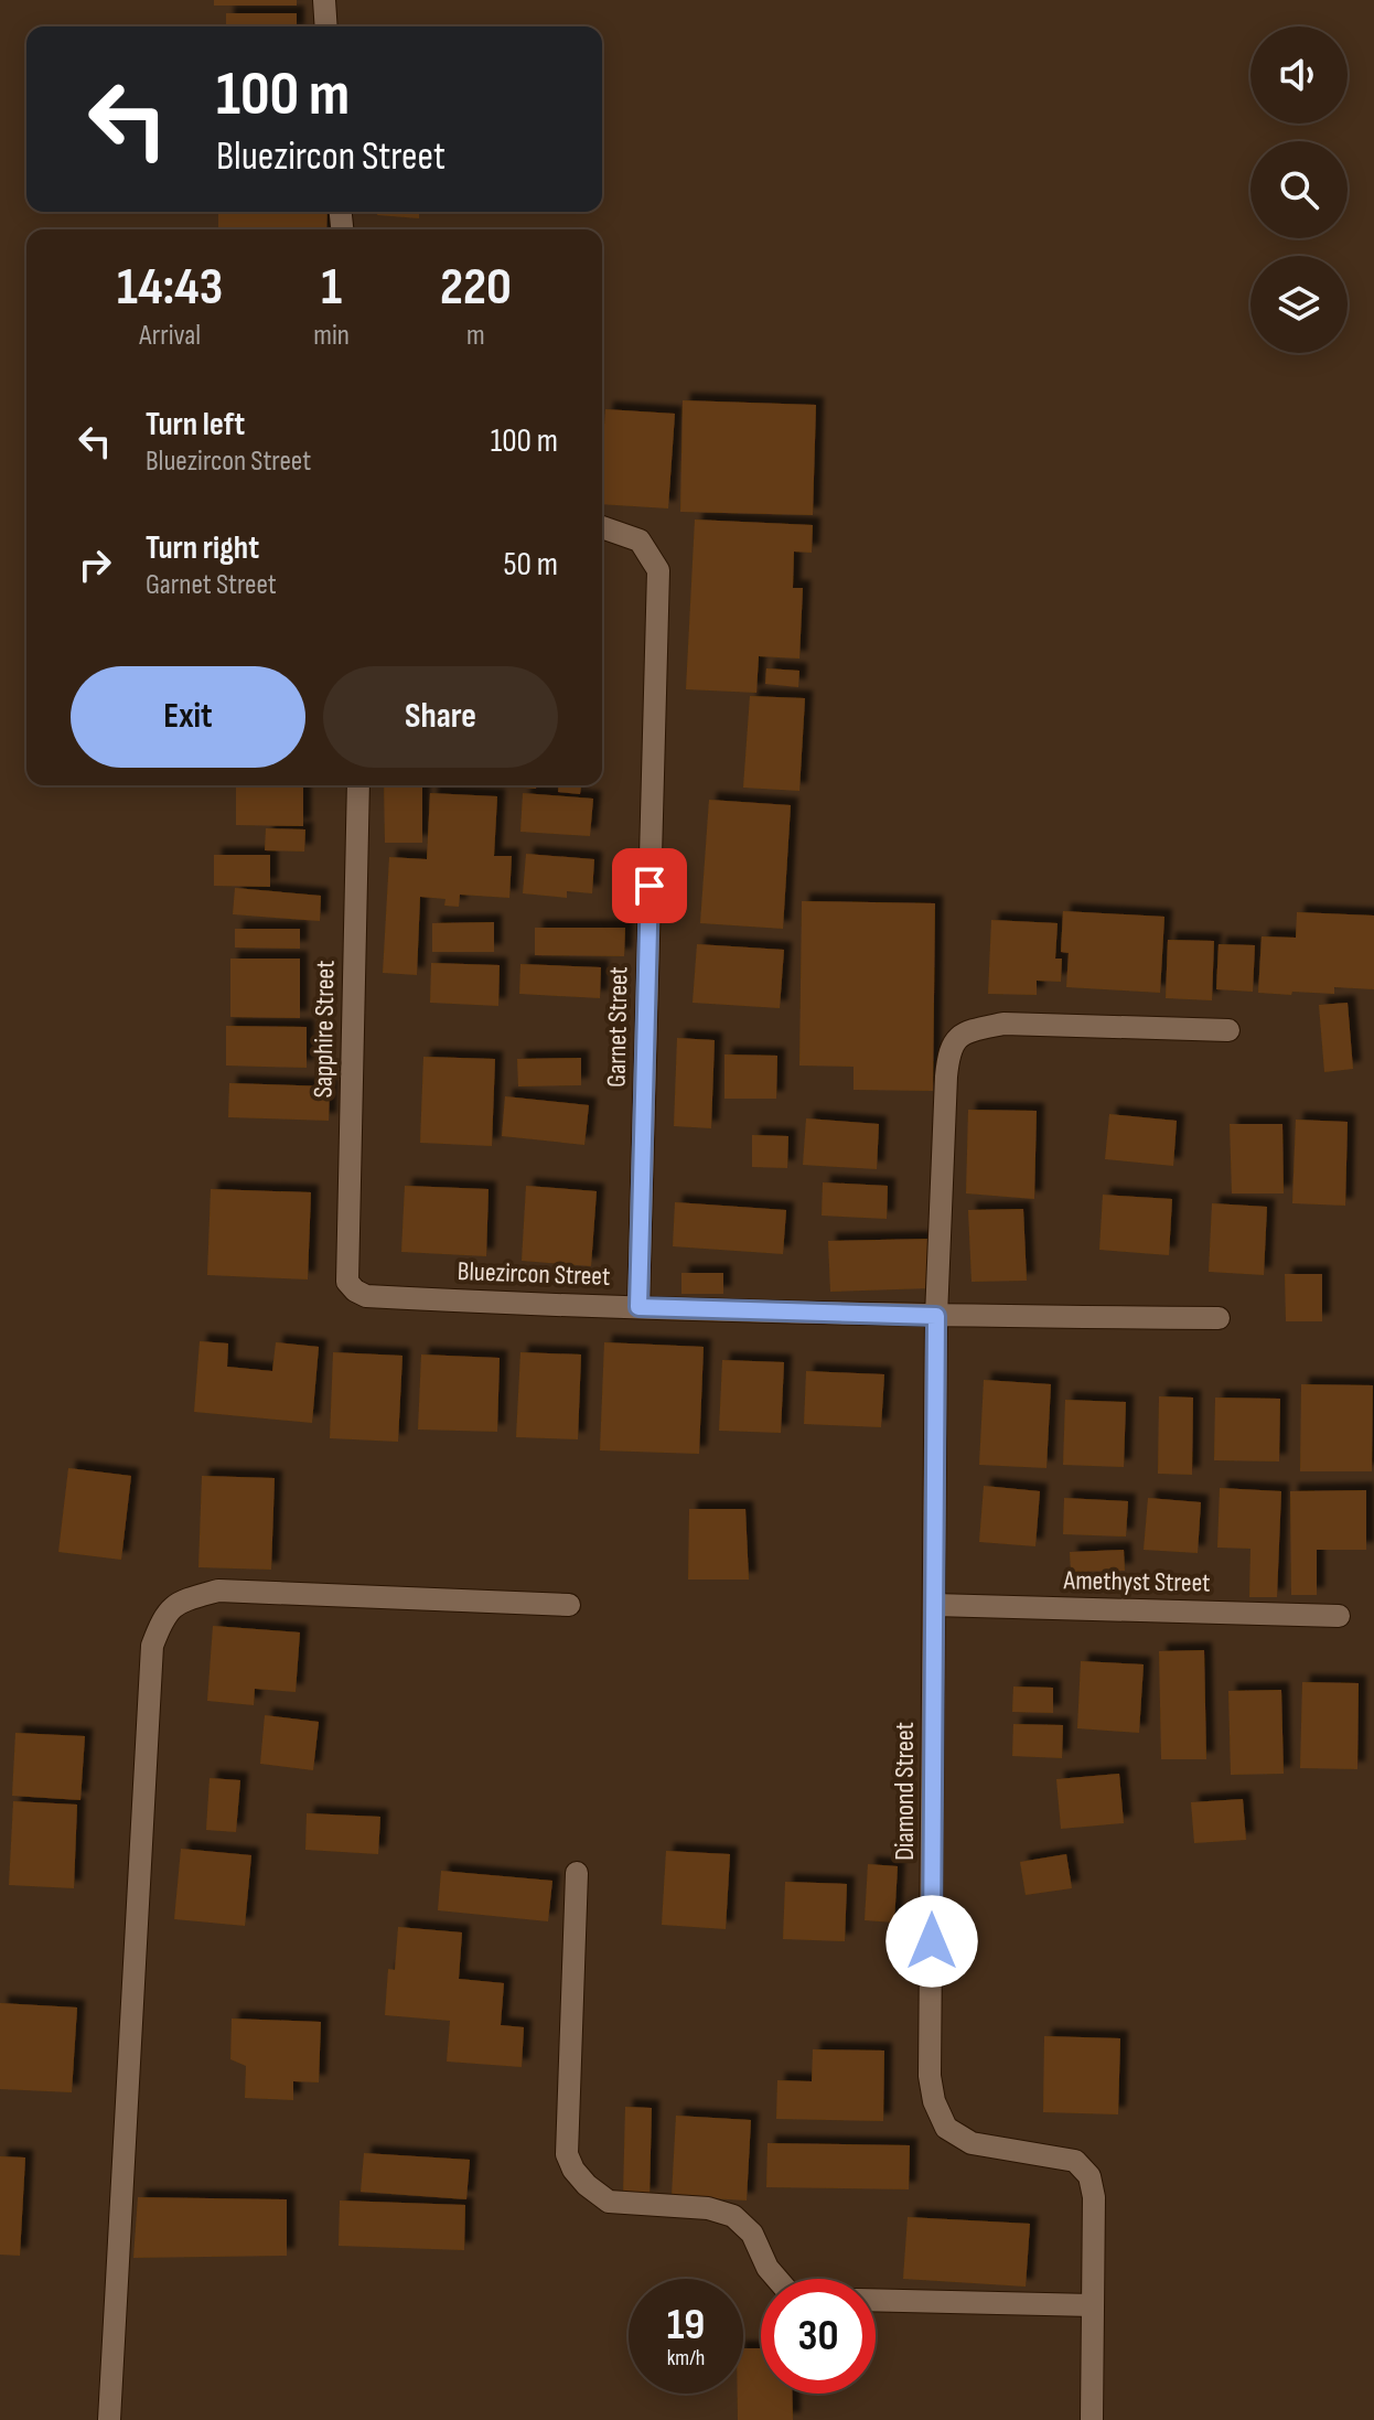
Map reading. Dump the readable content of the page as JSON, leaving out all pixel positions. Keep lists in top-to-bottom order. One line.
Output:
{"streets":{"street":["Garnet Street","Sapphire Street","Bluezircon Street","Amethyst Street","Diamond Street"]},"crossings":[["Garnet Street","Bluezircon Street"],["Sapphire Street","Bluezircon Street"],["Bluezircon Street","Diamond Street"],["Amethyst Street","Diamond Street"]],"page":{"turn":["100 m","Bluezircon Street"],"eta":["14:43","Arrival","1","min","220","m"],"list":[{"name":"Turn left","note":"Bluezircon Street","value":"100 m"},{"name":"Turn right","note":"Garnet Street","value":"50 m"}],"buttons":["Exit","Share"],"speed":"19 km/h","limit":"30"}}
